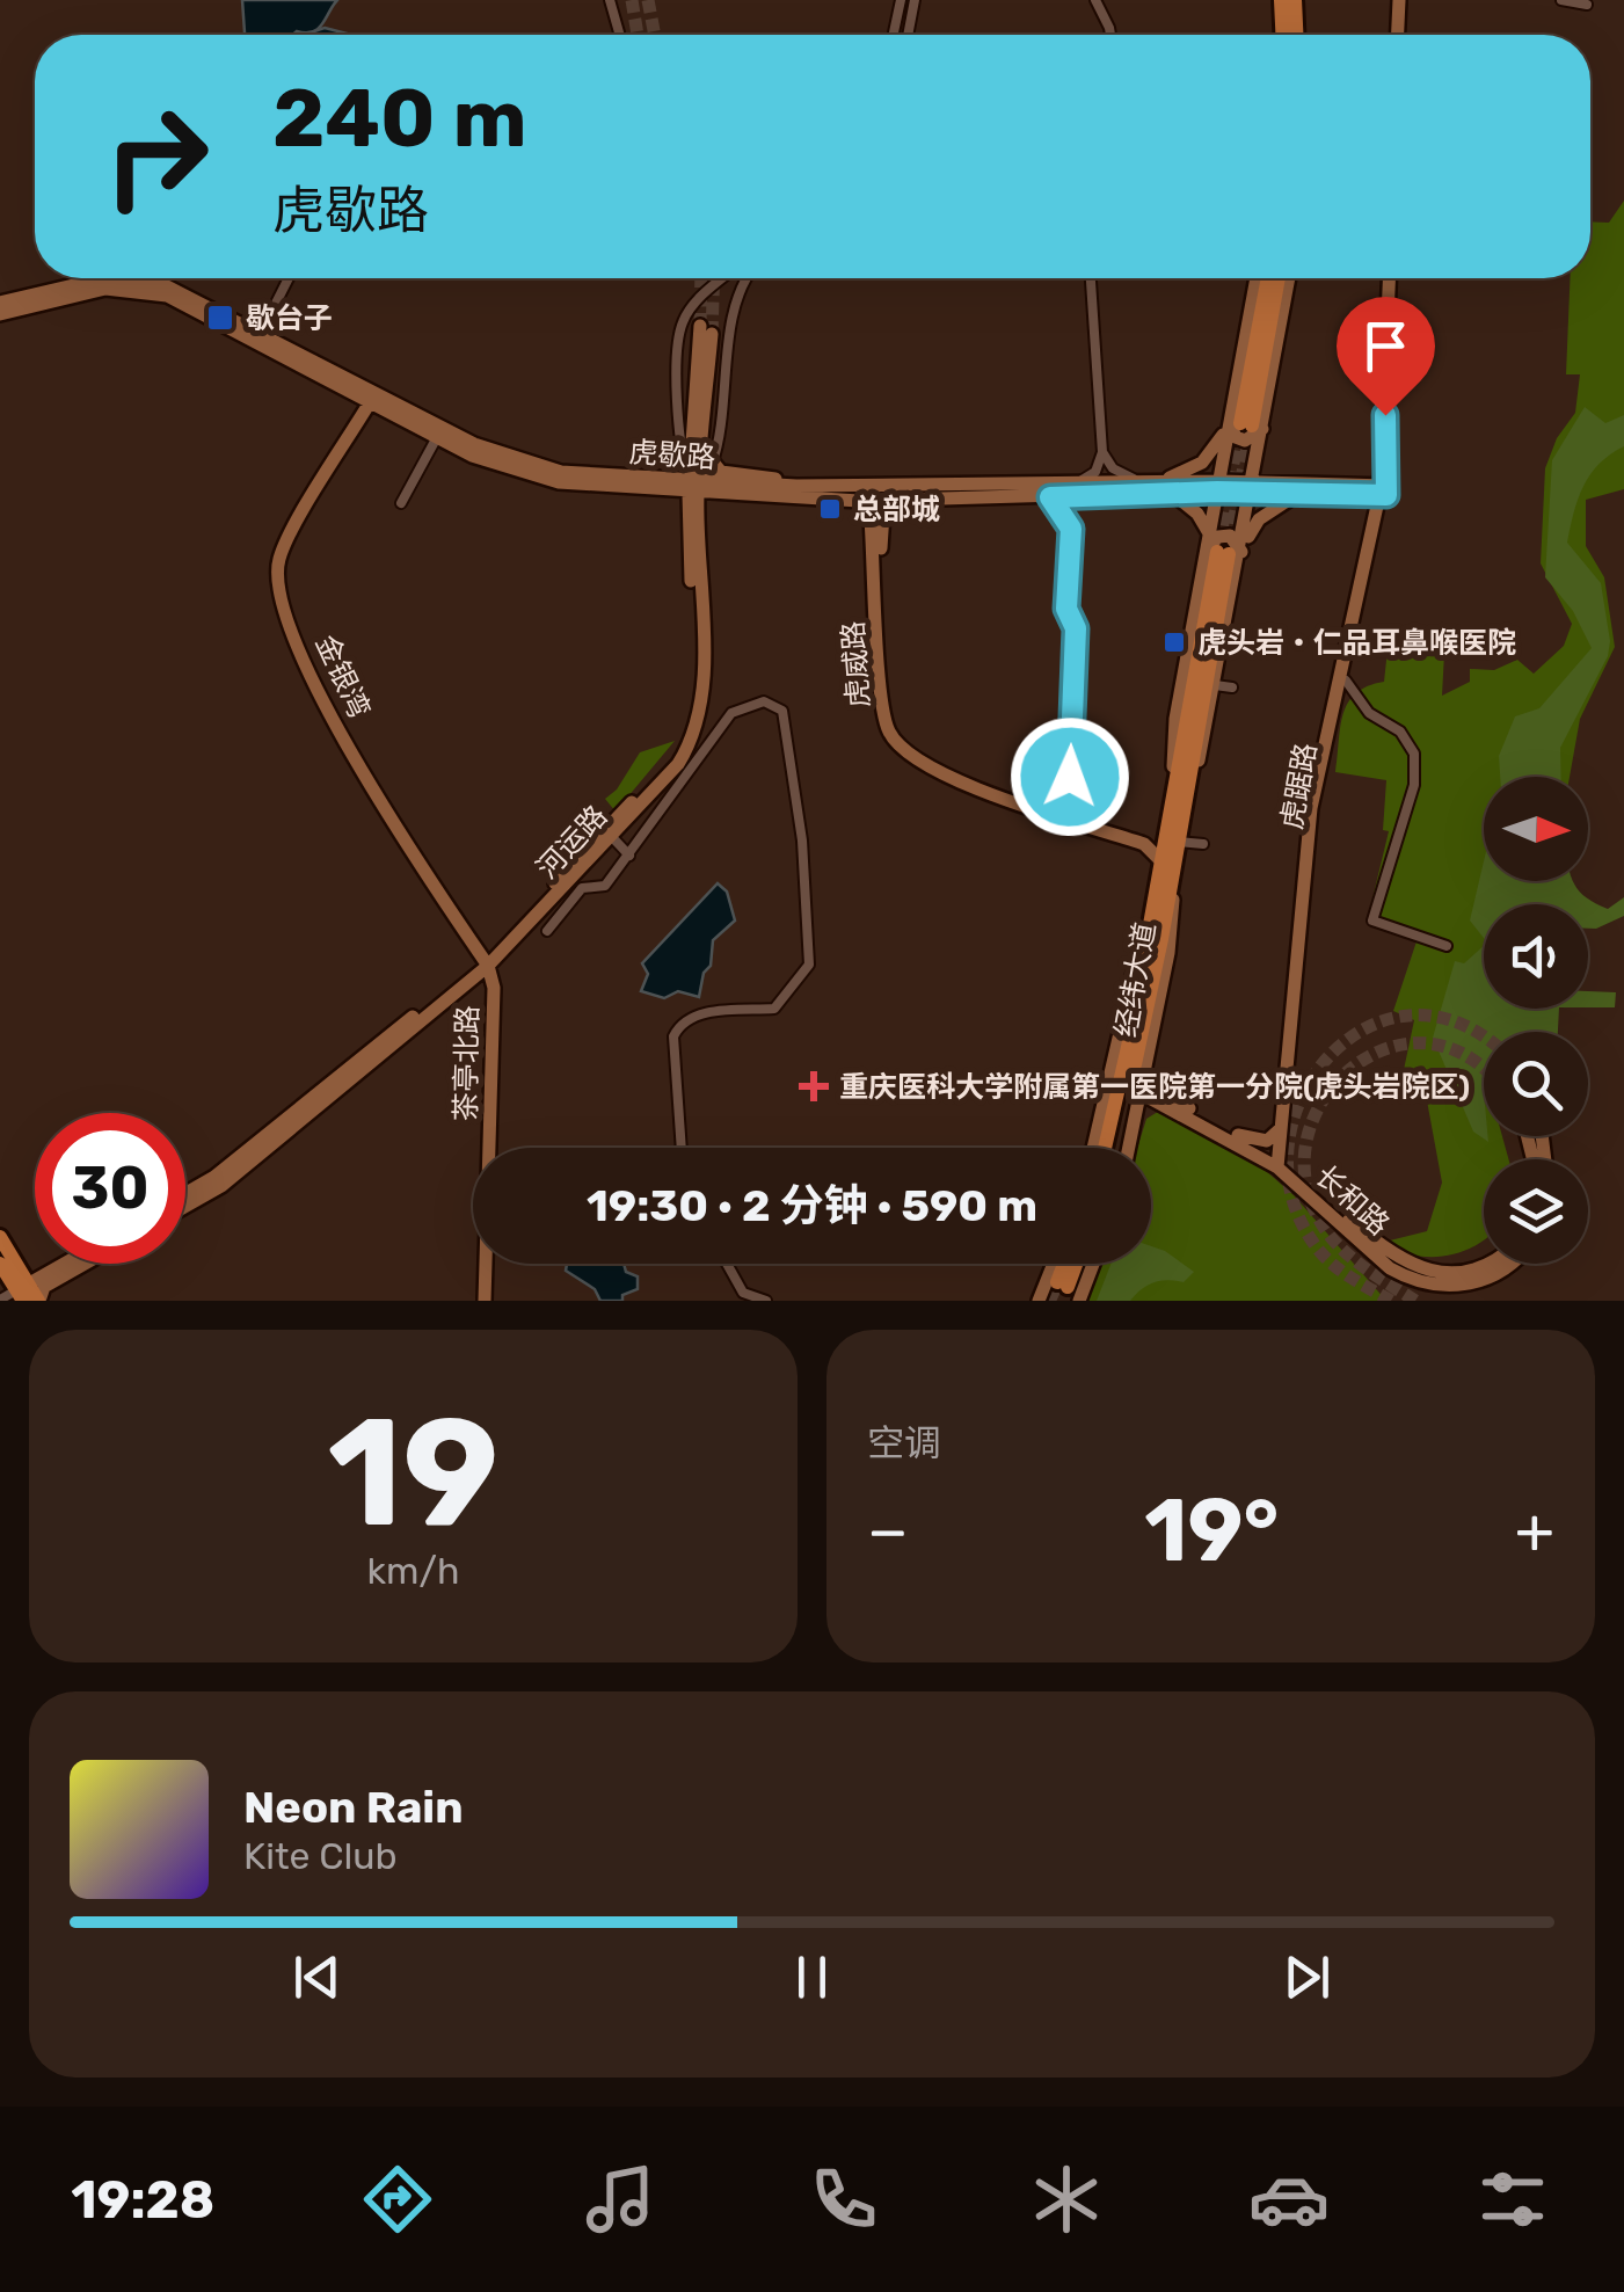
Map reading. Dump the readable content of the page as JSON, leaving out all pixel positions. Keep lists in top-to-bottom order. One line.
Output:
{"streets":{"main road":["虎歇路","虎威路","金银湾","虎踞路","河运路","经纬大道","茶亭北路","长和路"]},"crossings":[["虎歇路","虎威路"],["虎歇路","金银湾"],["虎歇路","虎踞路"],["虎歇路","河运路"],["虎威路","经纬大道"],["金银湾","河运路"],["金银湾","茶亭北路"],["虎踞路","长和路"],["河运路","茶亭北路"],["经纬大道","长和路"]],"places":{"transit":["歇台子","总部城","虎头岩‧仁品耳鼻喉医院"],"health":["重庆医科大学附属第一医院第一分院(虎头岩院区)"]},"north":"right","page":{"turn":["240 m","虎歇路"],"limit":"30","trip":"19:30 · 2 分钟 · 590 m","tile":[["19","km/h"],"空调"],"heat":["−","19°","+"],"song":["Neon Rain","Kite Club"],"tabs":"19:28"}}
